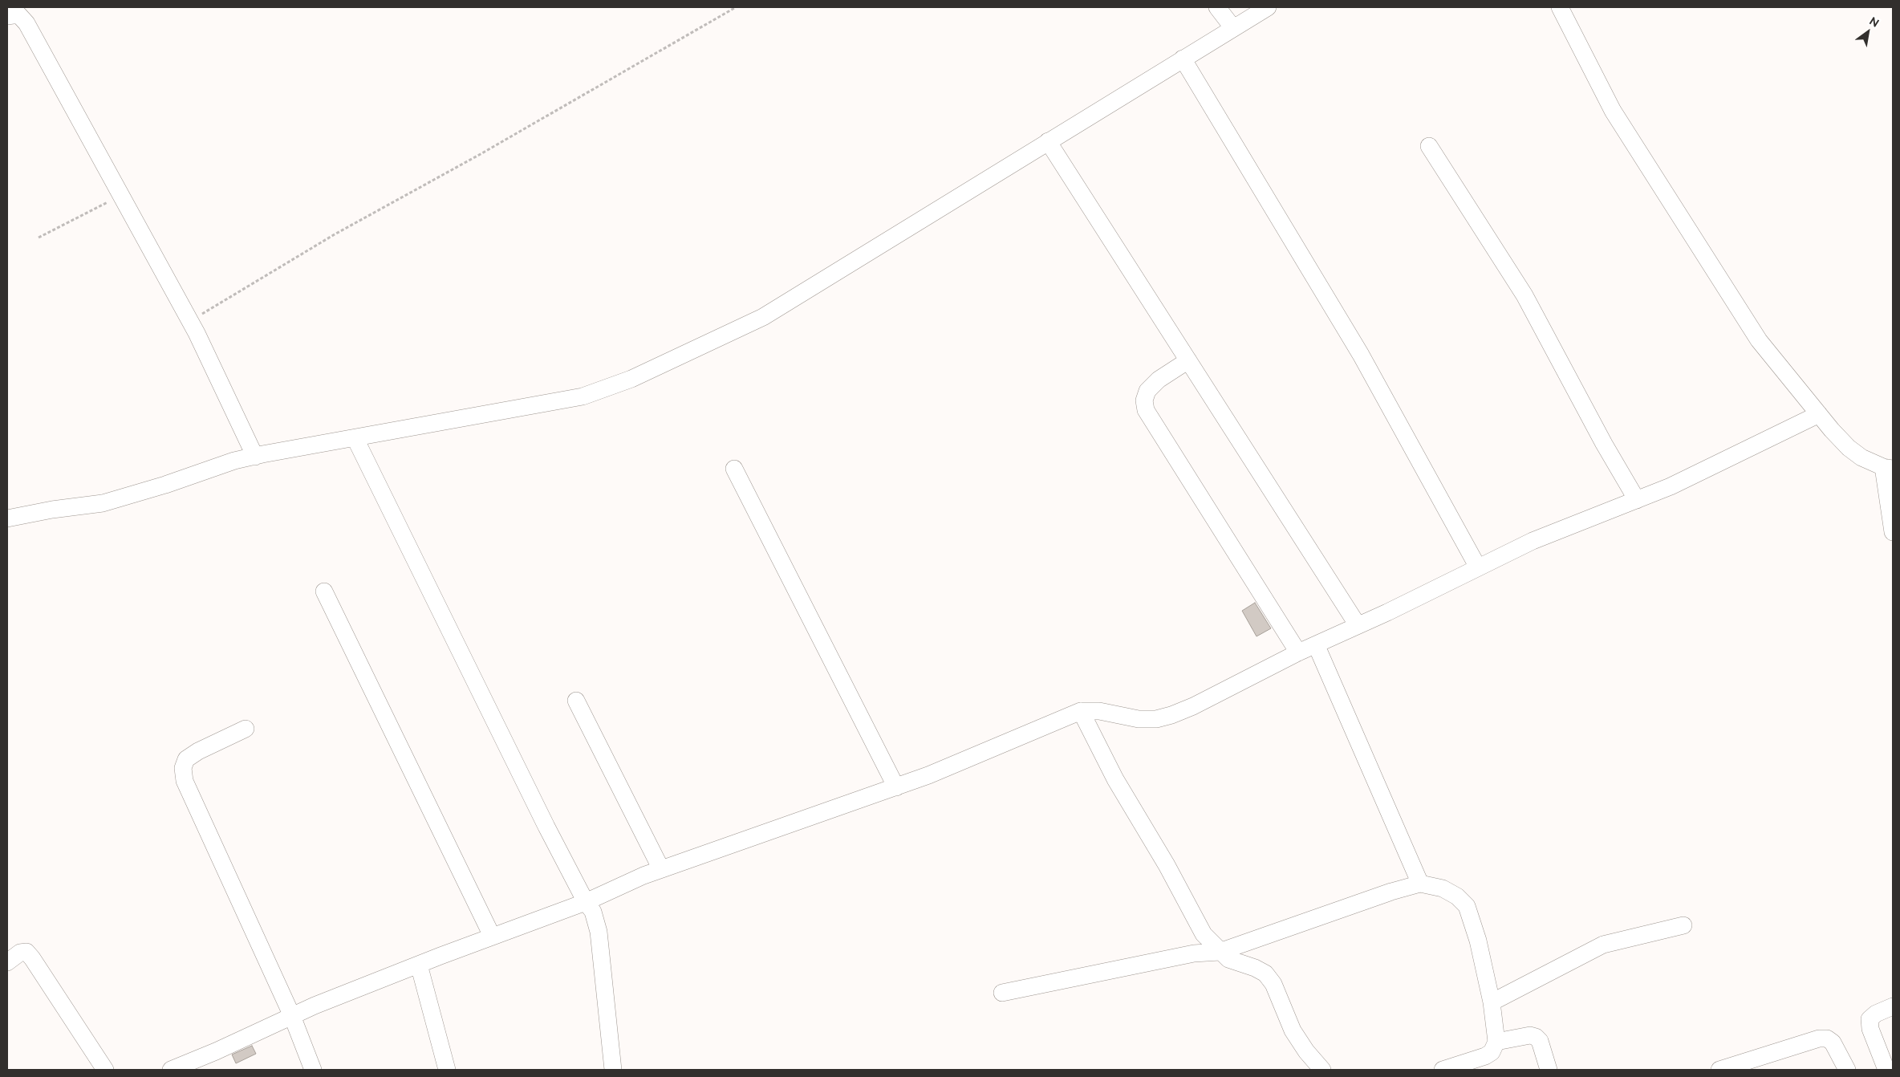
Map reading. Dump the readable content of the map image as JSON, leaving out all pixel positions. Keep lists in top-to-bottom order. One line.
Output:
{"north":"top right"}
